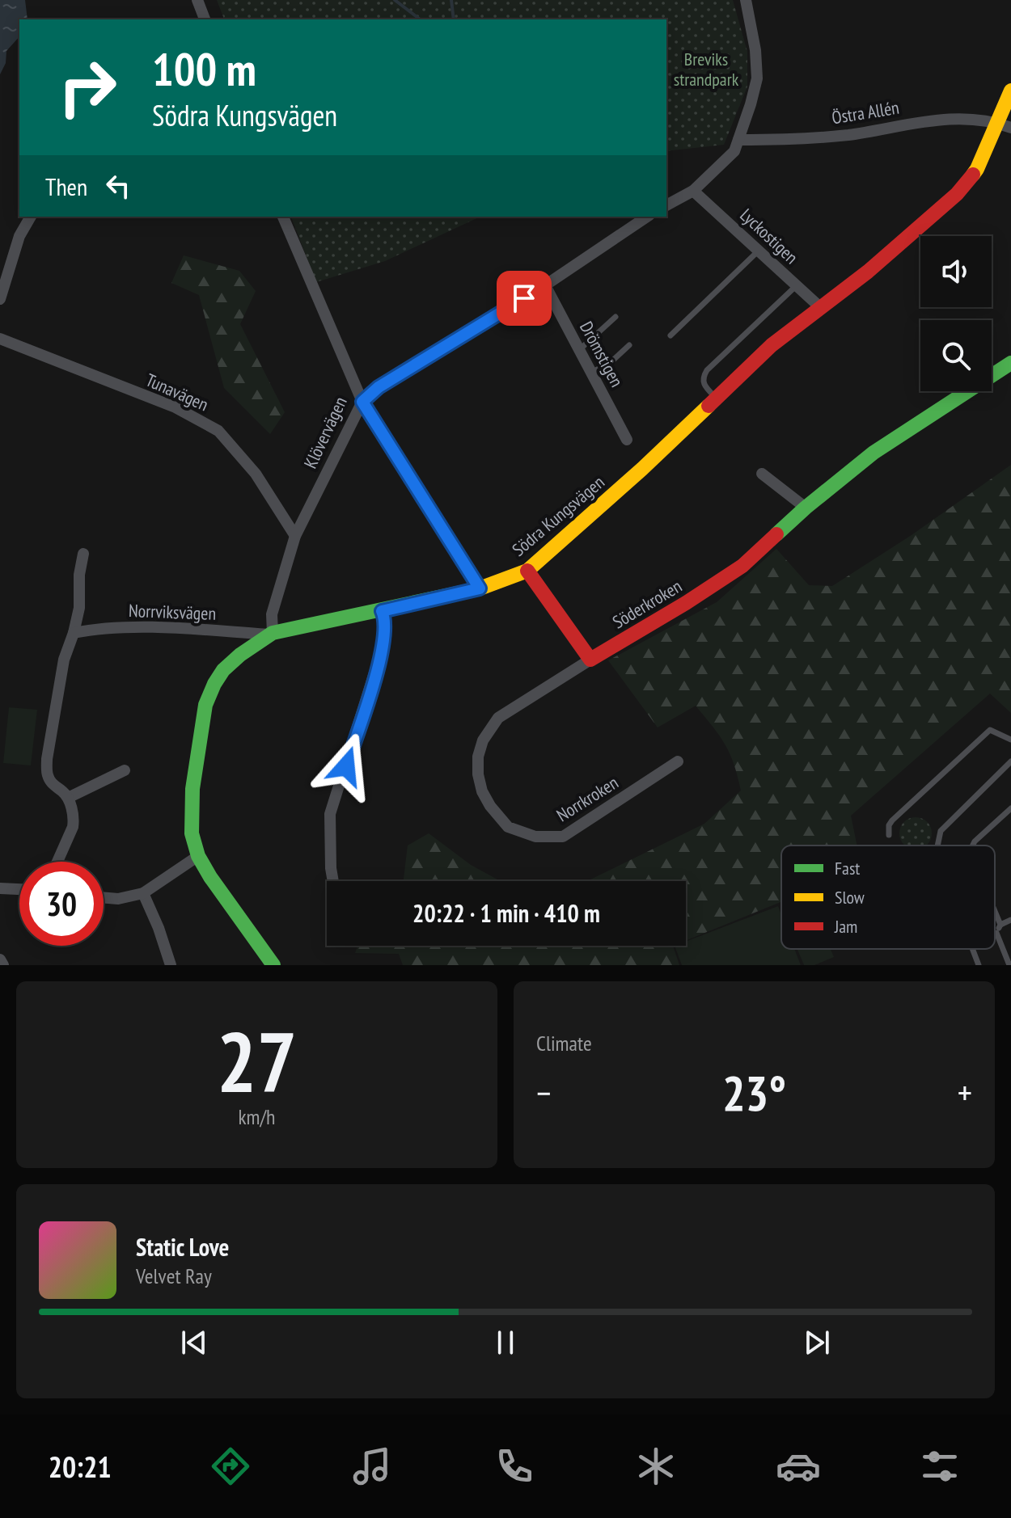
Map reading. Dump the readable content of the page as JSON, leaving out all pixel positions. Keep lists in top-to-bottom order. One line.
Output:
{"streets":{"street":["Östra Allén","Lyckostigen","Drömstigen","Tunavägen","Klövervägen","Södra Kungsvägen","Söderkroken","Norrviksvägen","Norrkroken"]},"crossings":[["Östra Allén","Södra Kungsvägen"],["Lyckostigen","Södra Kungsvägen"],["Tunavägen","Klövervägen"],["Klövervägen","Södra Kungsvägen"],["Klövervägen","Norrviksvägen"],["Södra Kungsvägen","Norrviksvägen"],["Söderkroken","Norrkroken"]],"parks":["Breviks strandpark"],"legend":["Fast","Slow","Jam"],"page":{"turn":["100 m","Södra Kungsvägen"],"then":"Then","limit":"30","trip":"20:22 · 1 min · 410 m","tile":[["27","km/h"],"Climate"],"heat":["−","23°","+"],"song":["Static Love","Velvet Ray"],"tabs":"20:21"}}
